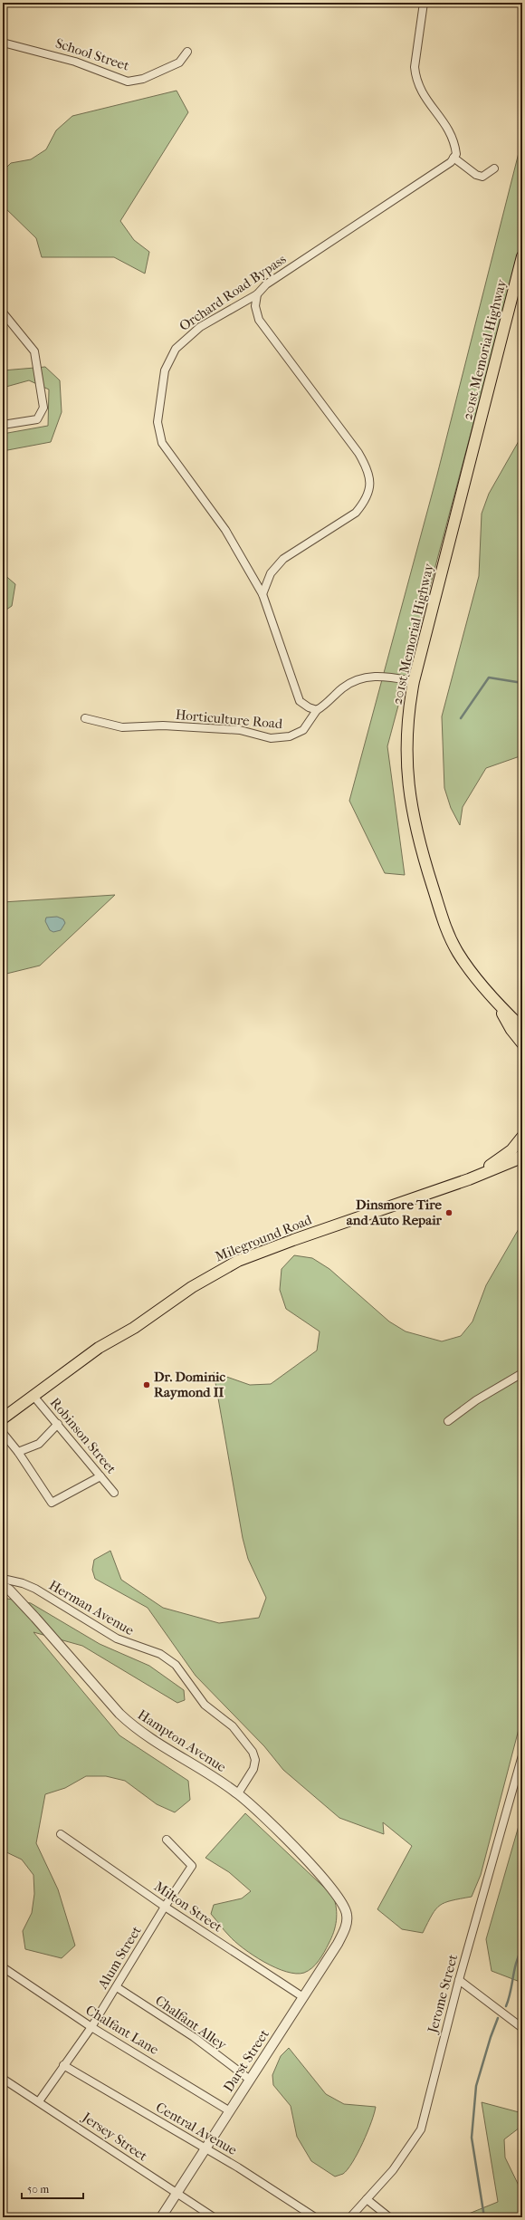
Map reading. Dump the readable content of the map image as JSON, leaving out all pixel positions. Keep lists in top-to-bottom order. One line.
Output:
{"streets":{"main road":["201st Memorial Highway","Mileground Road"],"street":["School Street","Orchard Road Bypass","Horticulture Road","Robinson Street","Herman Avenue","Hampton Avenue","Milton Street","Alum Street","Jerome Street","Chalfant Alley","Chalfant Lane","Darst Street","Central Avenue","Jersey Street"]},"crossings":[["Orchard Road Bypass","Horticulture Road"],["Mileground Road","Robinson Street"],["Herman Avenue","Hampton Avenue"],["Hampton Avenue","Darst Street"],["Milton Street","Alum Street"],["Milton Street","Darst Street"],["Alum Street","Chalfant Alley"],["Alum Street","Chalfant Lane"],["Alum Street","Central Avenue"],["Alum Street","Jersey Street"],["Chalfant Alley","Darst Street"],["Chalfant Lane","Darst Street"],["Darst Street","Central Avenue"],["Darst Street","Jersey Street"]],"places":["Dinsmore Tire and Auto Repair","Dr. Dominic Raymond II"],"scale_bar":"50 m"}
